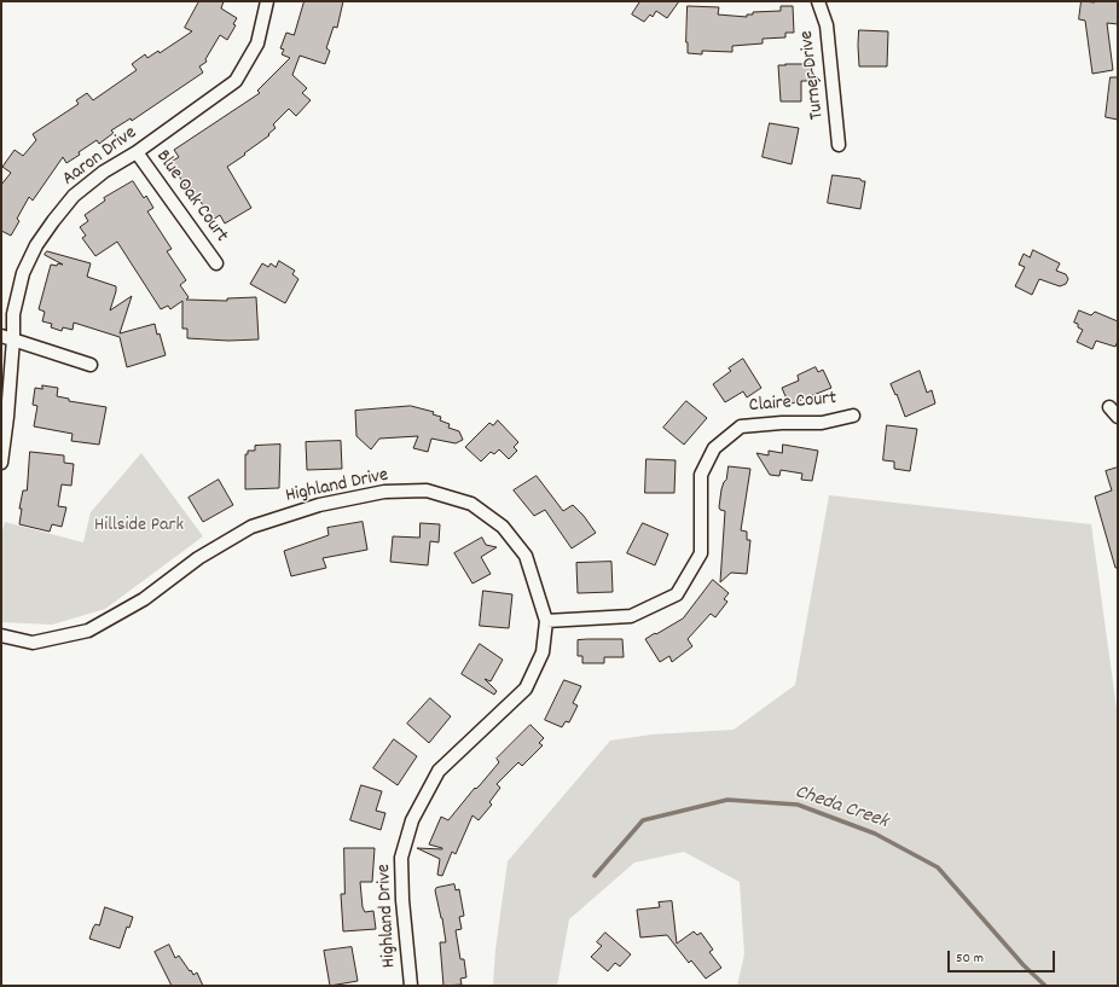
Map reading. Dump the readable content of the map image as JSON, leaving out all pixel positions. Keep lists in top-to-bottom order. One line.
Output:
{"streets":{"street":["Turner Drive","Aaron Drive","Blue Oak Court","Claire Court","Highland Drive"]},"crossings":[["Aaron Drive","Blue Oak Court"],["Claire Court","Highland Drive"]],"water":["Cheda Creek"],"parks":["Hillside Park"],"scale_bar":"50 m"}
